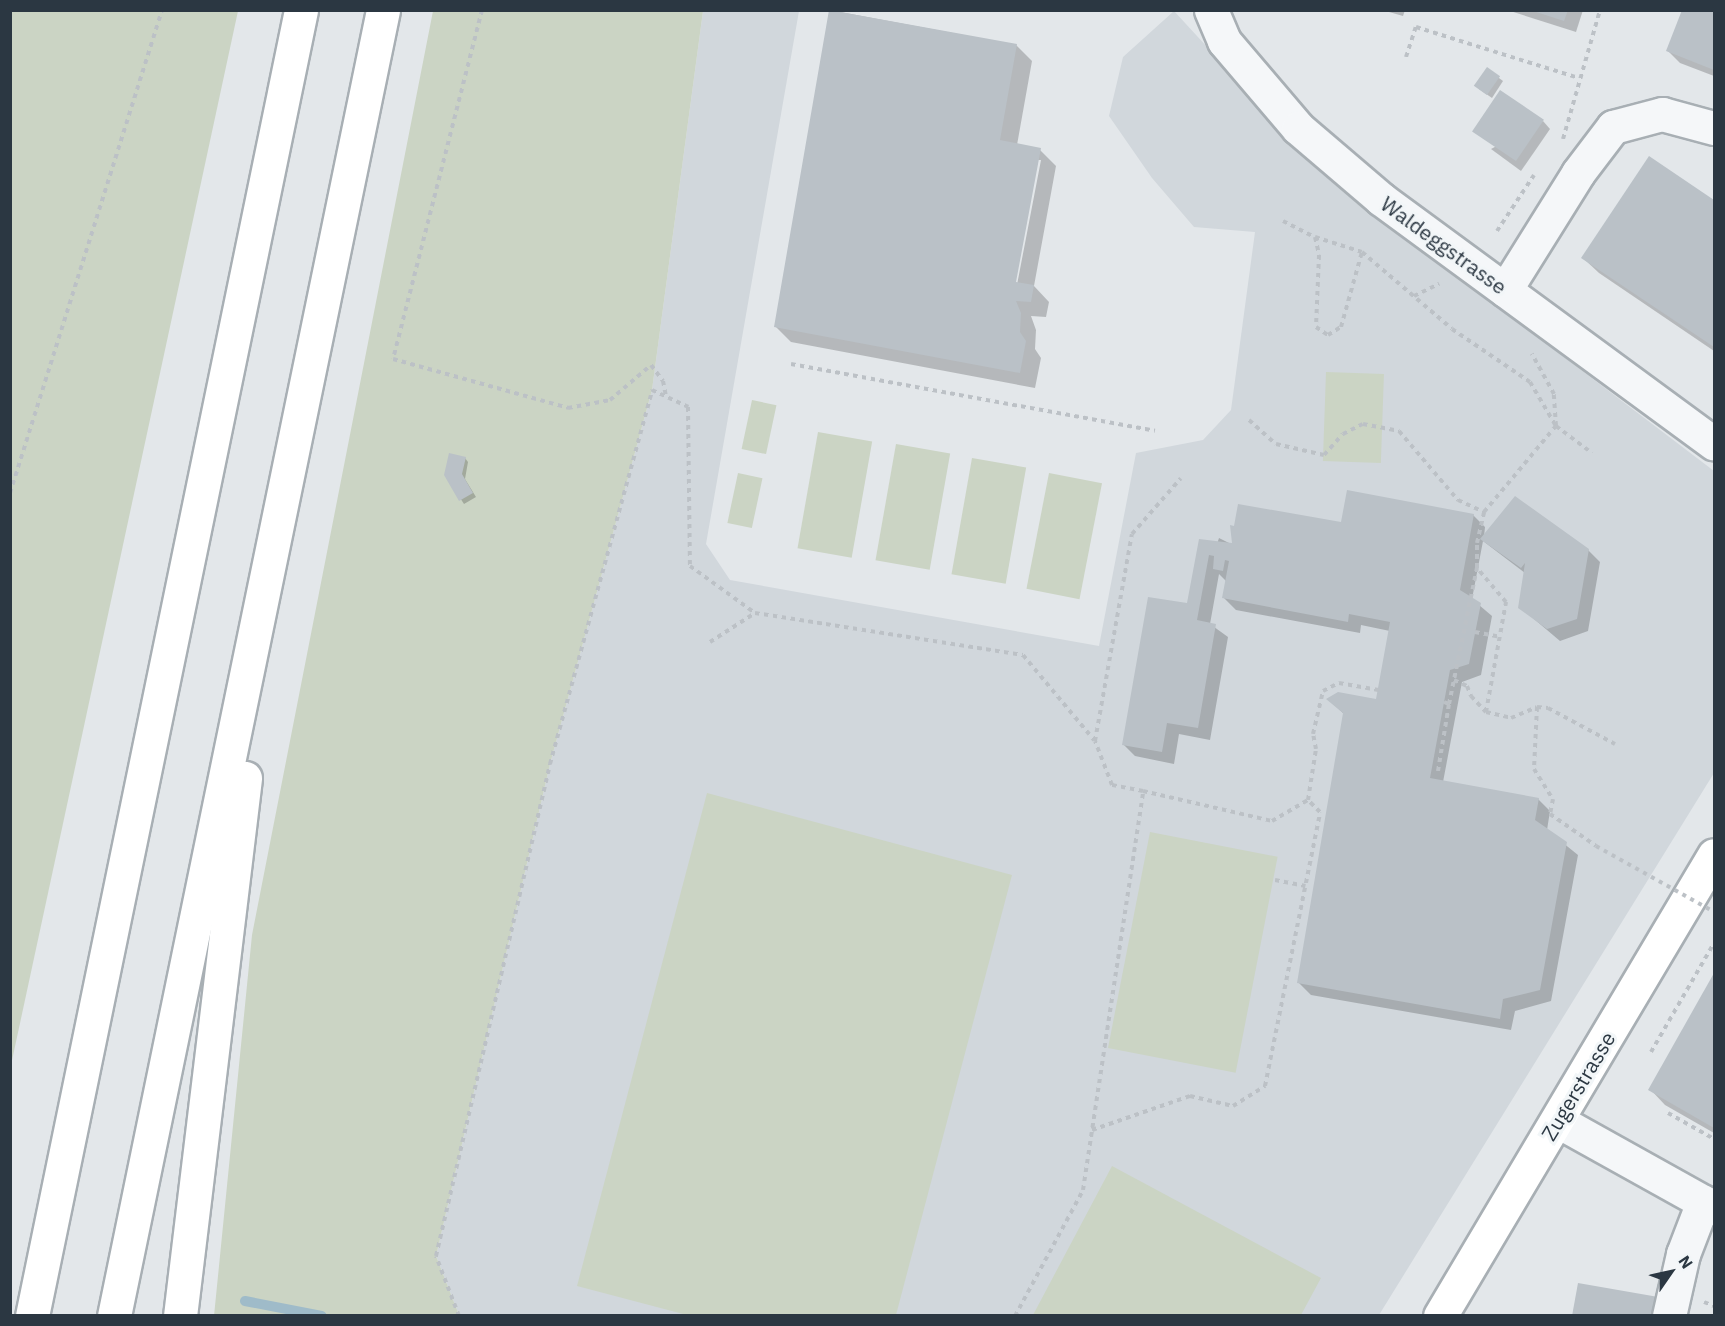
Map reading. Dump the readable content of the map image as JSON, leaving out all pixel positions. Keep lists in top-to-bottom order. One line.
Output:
{"streets":{"main road":["Zugerstrasse"],"street":["Waldeggstrasse"]},"north":"top right"}
